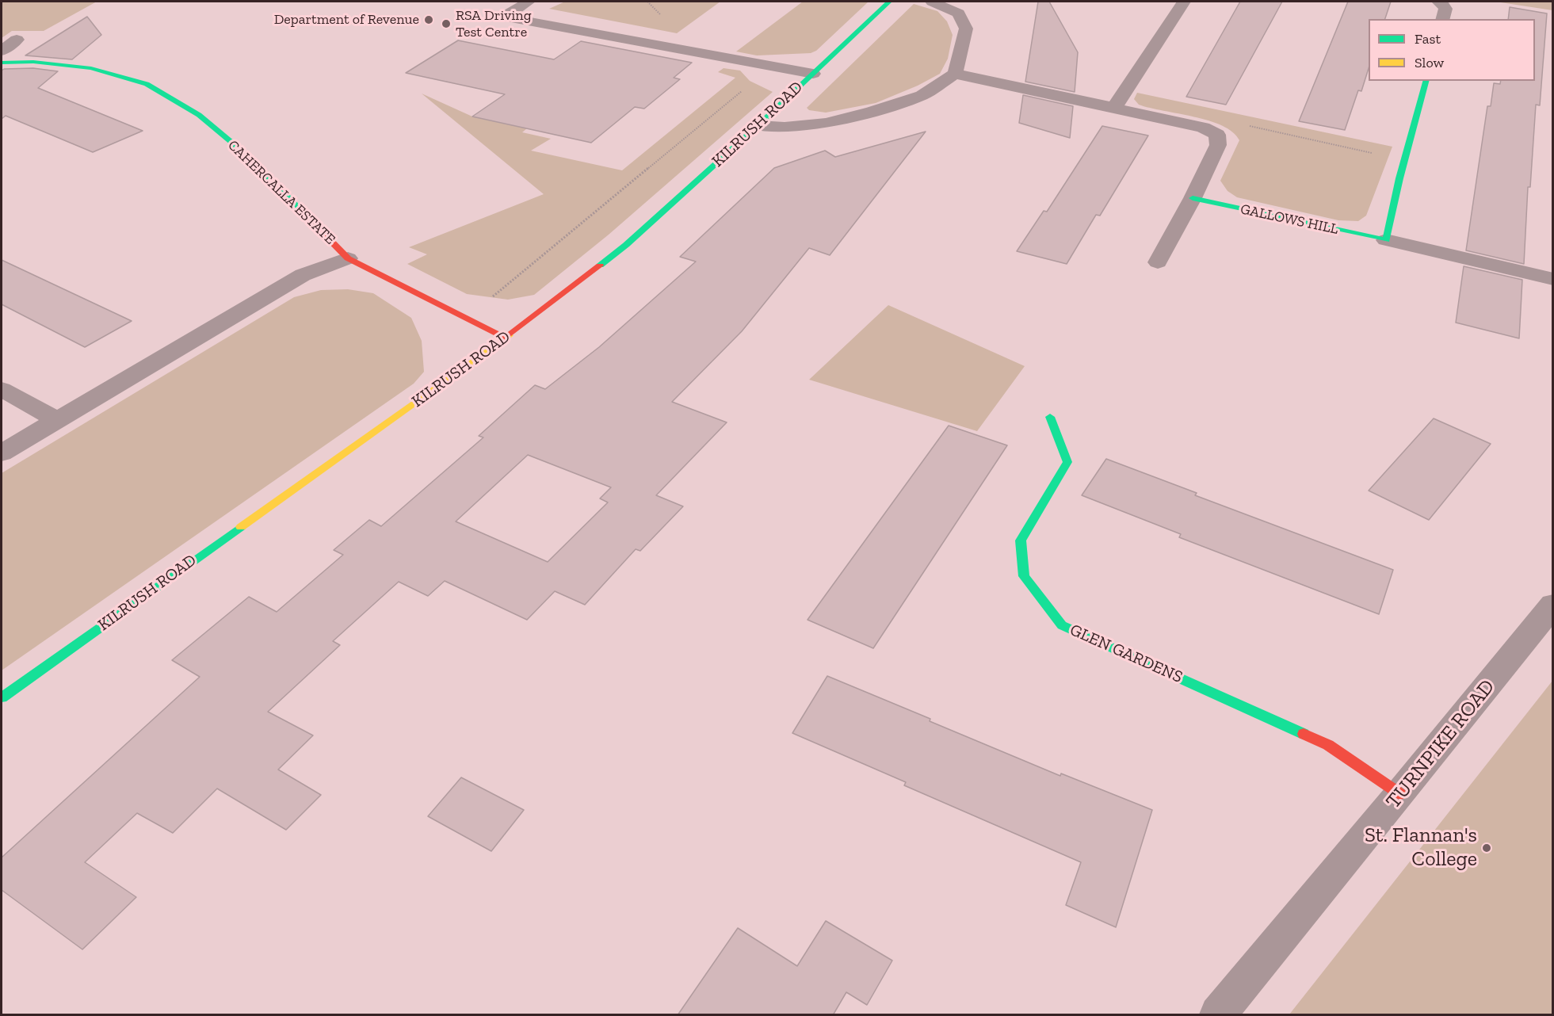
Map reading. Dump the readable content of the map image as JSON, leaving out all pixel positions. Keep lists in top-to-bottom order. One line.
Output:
{"streets":{"street":["KILRUSH ROAD","CAHERCALLA ESTATE","GALLOWS HILL","GLEN GARDENS","TURNPIKE ROAD"]},"crossings":[["KILRUSH ROAD","CAHERCALLA ESTATE"],["GLEN GARDENS","TURNPIKE ROAD"]],"places":["Department of Revenue","RSA Driving Test Centre","St. Flannan's College"],"legend":["Fast","Slow"]}
